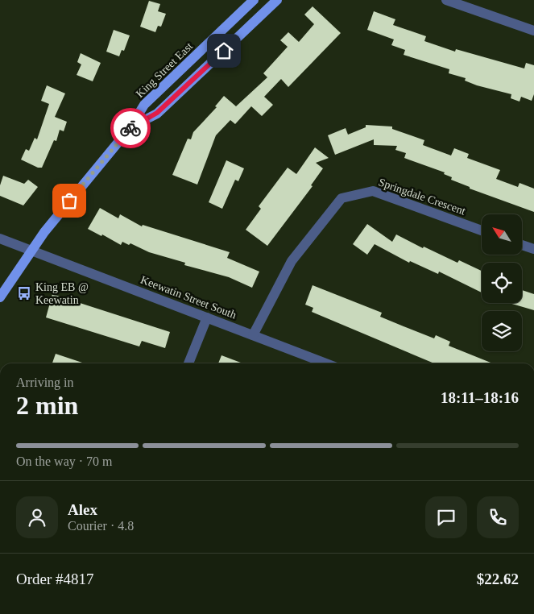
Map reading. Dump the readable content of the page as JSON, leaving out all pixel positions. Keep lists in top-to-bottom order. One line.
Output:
{"streets":{"main road":["King Street East"],"street":["Springdale Crescent","Keewatin Street South"]},"crossings":[["King Street East","Keewatin Street South"],["Springdale Crescent","Keewatin Street South"]],"places":{"bus stop":["King EB @ Keewatin"]},"north":"top left","page":{"heading":["2 min","Arriving in","18:11–18:16"],"panel":["Alex","Courier · 4.8","Order #4817","$22.62"],"bar":"On the way · 70 m"}}
